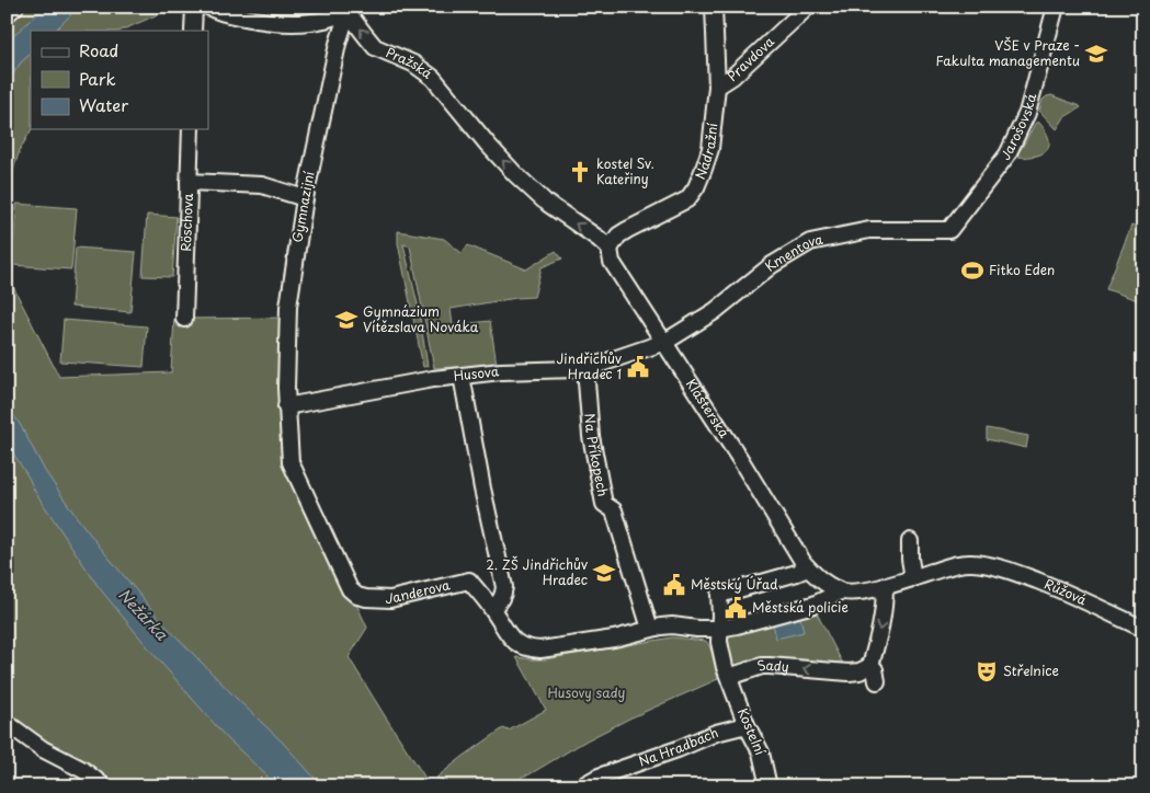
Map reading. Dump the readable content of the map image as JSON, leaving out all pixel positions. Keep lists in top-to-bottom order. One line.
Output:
{"streets":{"street":["Pravdova","Pražská","Jarošovská","Nádražní","Gymnazijní","Röschova","Kmentova","Husova","Klášterská","Na Příkopech","Janderova","Růžová","Sady","Kostelní","Na Hradbách"]},"crossings":[["Pravdova","Nádražní"],["Pražská","Nádražní"],["Pražská","Gymnazijní"],["Pražská","Klášterská"],["Jarošovská","Kmentova"],["Nádražní","Klášterská"],["Gymnazijní","Husova"],["Gymnazijní","Janderova"],["Kmentova","Husova"],["Kmentova","Klášterská"],["Husova","Klášterská"],["Husova","Na Příkopech"],["Husova","Janderova"],["Na Příkopech","Janderova"],["Janderova","Růžová"],["Sady","Kostelní"],["Kostelní","Na Hradbách"]],"one_way":["Pražská","Sady"],"water":["Nežárka"],"parks":["Husovy sady"],"places":{"school or university":["VŠE v Praze - Fakulta managementu","Gymnázium Vítězslava Nováka","2. ZŠ Jindřichův Hradec"],"church":["kostel Sv. Kateřiny"],"sports":["Fitko Eden"],"public building":["Jindřichův Hradec 1","Městský Úřad","Městská policie"],"theatre":["Střelnice"]},"legend":["Road","Park","Water"]}
